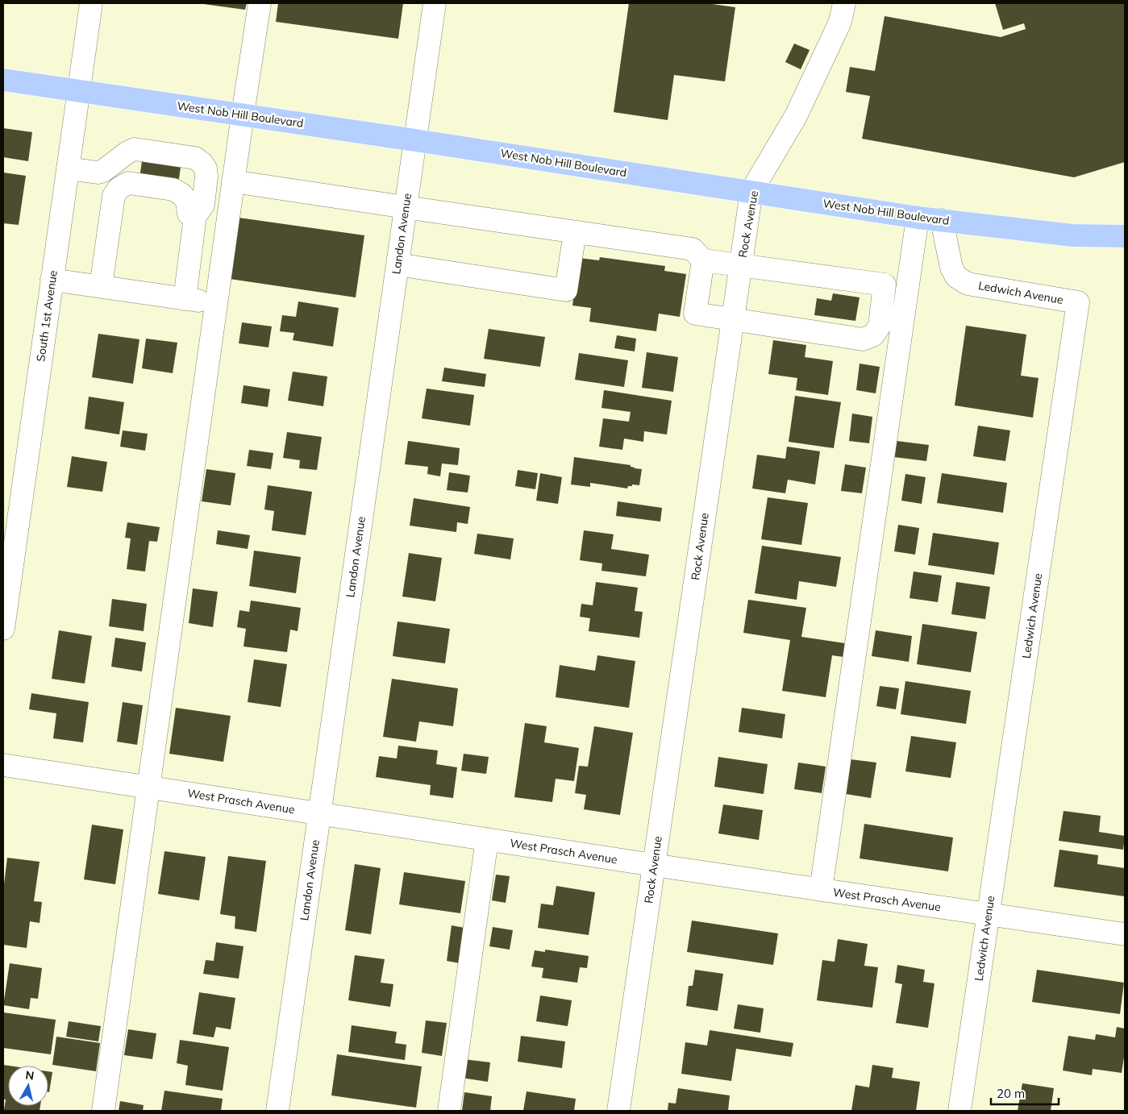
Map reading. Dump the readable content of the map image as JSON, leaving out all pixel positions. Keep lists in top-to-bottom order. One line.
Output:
{"streets":{"main road":["West Nob Hill Boulevard"],"street":["Rock Avenue","Landon Avenue","Ledwich Avenue","South 1st Avenue","West Prasch Avenue"]},"crossings":[["West Nob Hill Boulevard","Rock Avenue"],["West Nob Hill Boulevard","Landon Avenue"],["West Nob Hill Boulevard","Ledwich Avenue"],["West Nob Hill Boulevard","South 1st Avenue"],["Rock Avenue","West Prasch Avenue"],["Landon Avenue","West Prasch Avenue"],["Ledwich Avenue","West Prasch Avenue"]],"scale_bar":"20 m","north":"top"}
